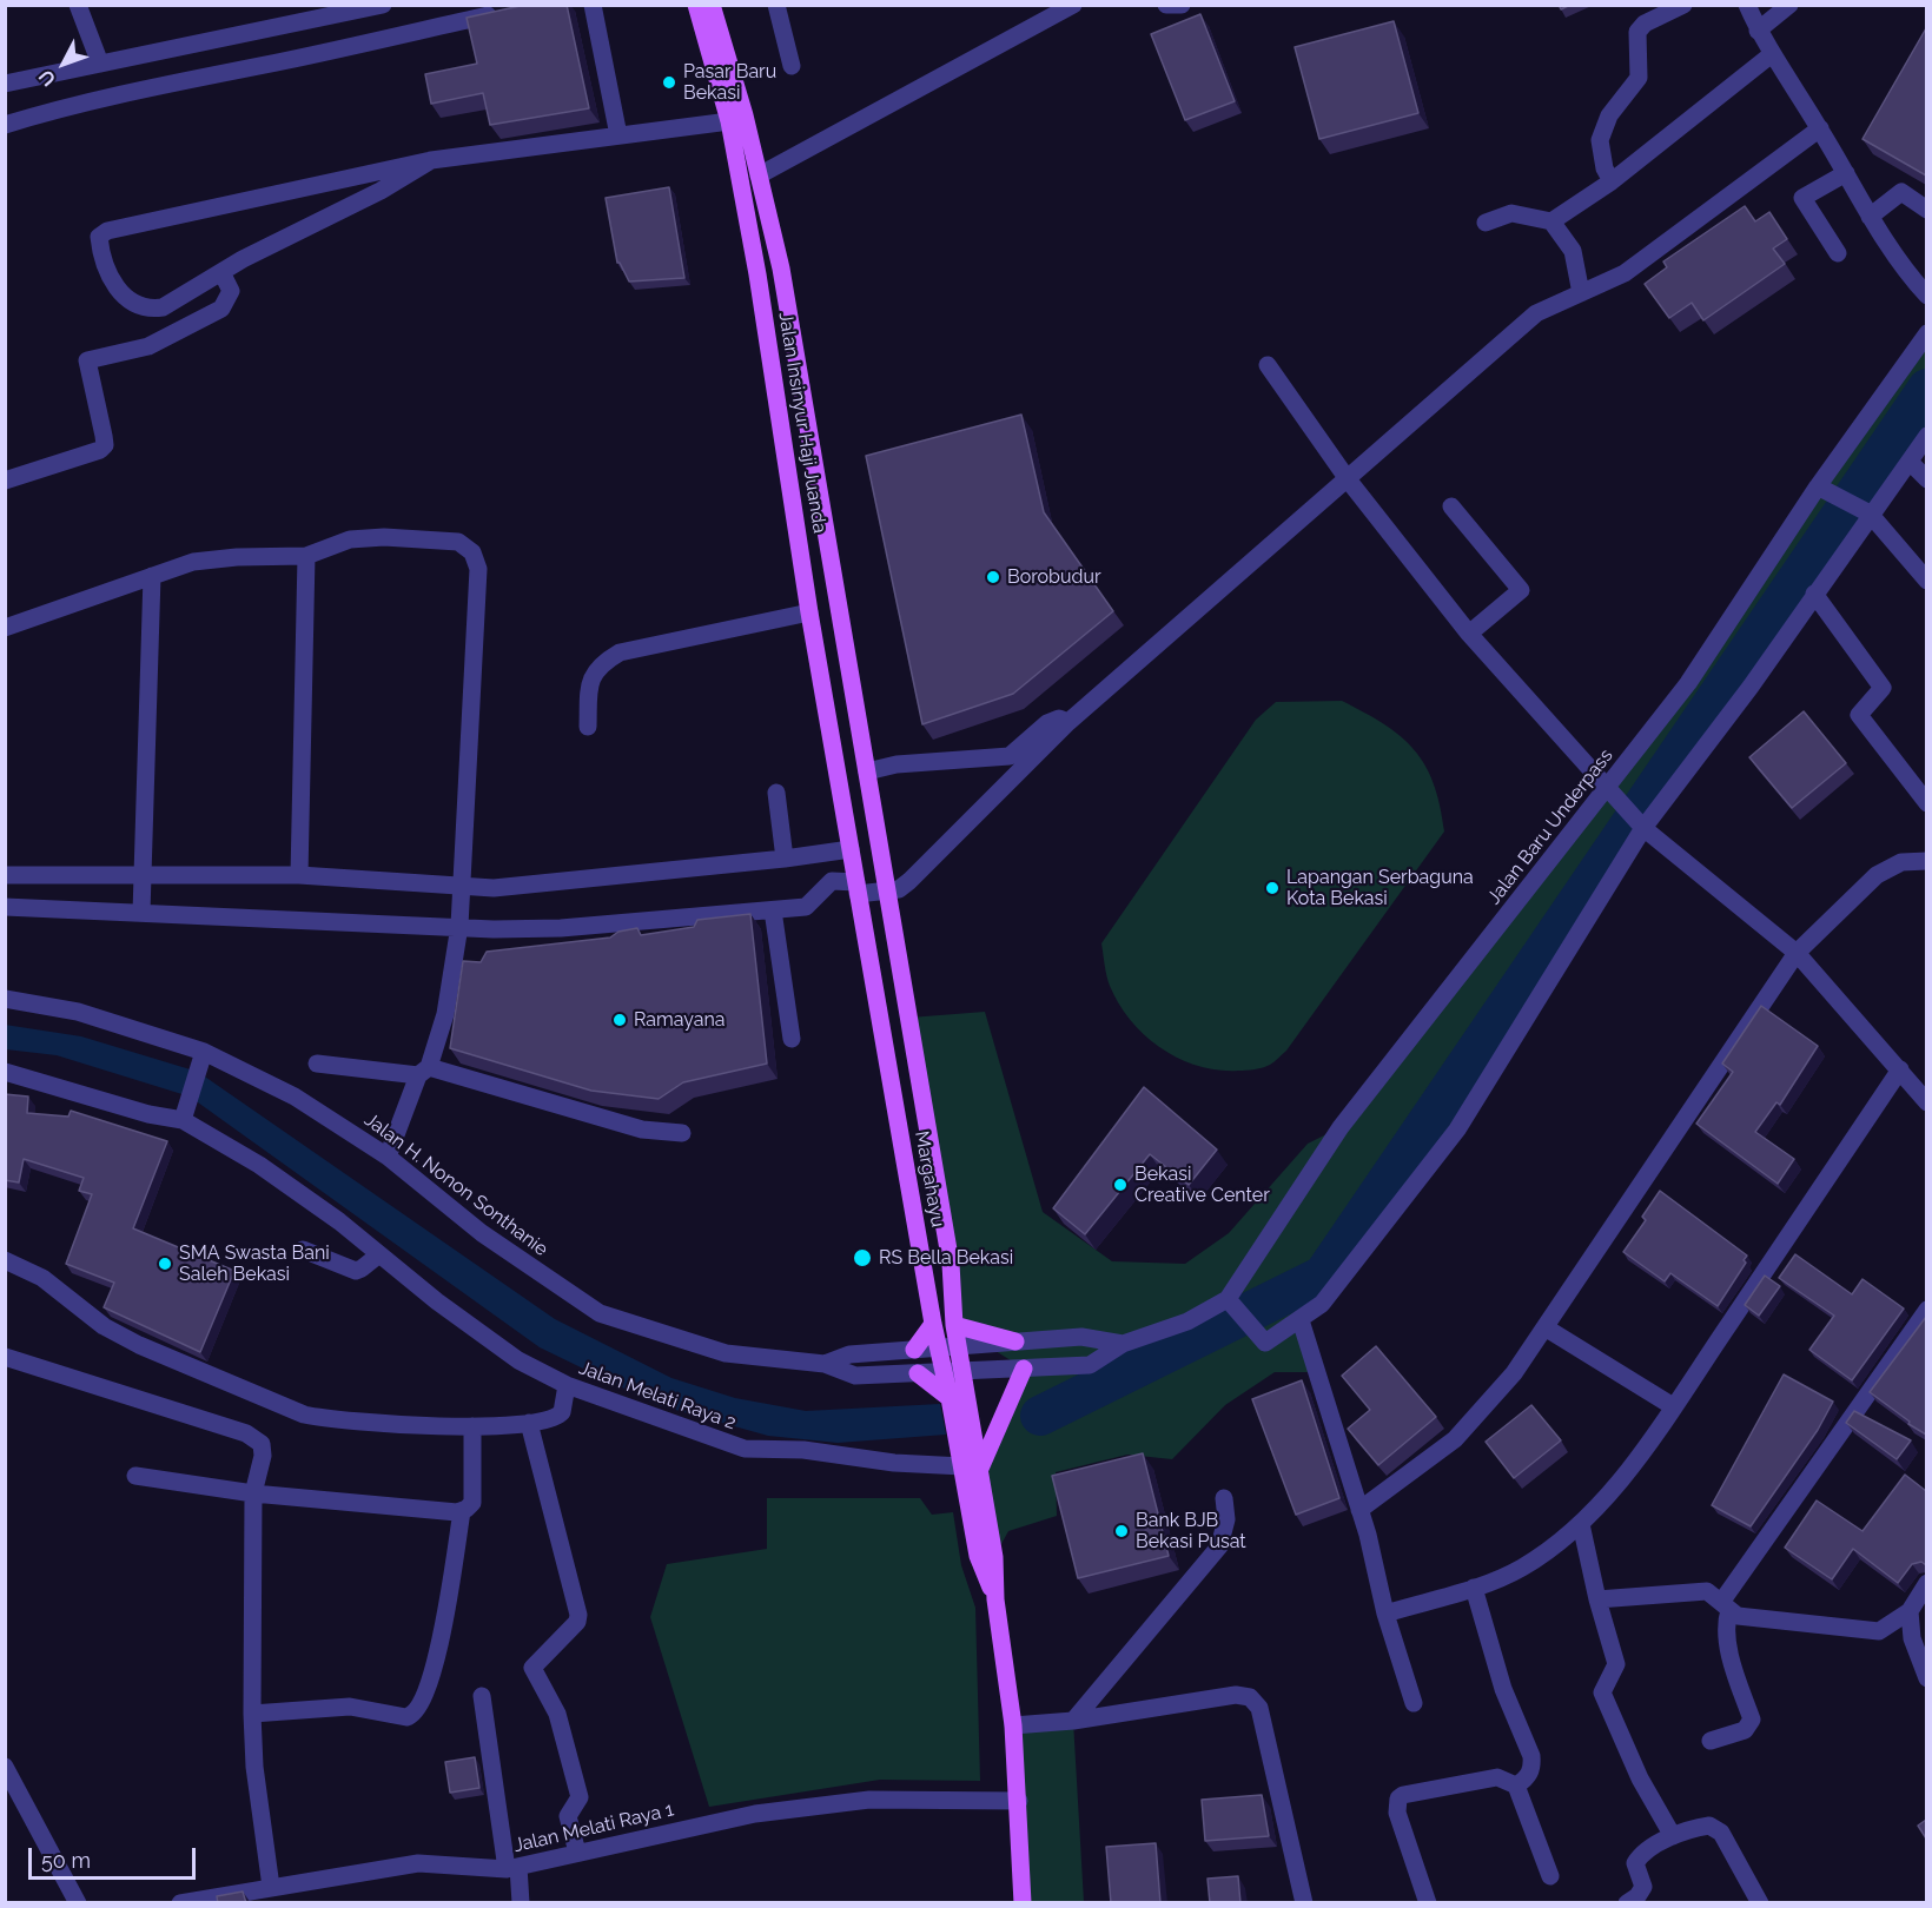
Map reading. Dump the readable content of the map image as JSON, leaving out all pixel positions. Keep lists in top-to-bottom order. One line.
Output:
{"streets":{"main road":["Jalan Insinyur Haji Juanda","Margahayu"],"street":["Jalan Baru Underpass","Jalan H. Nonon Sonthanie","Jalan Melati Raya 2","Jalan Melati Raya 1"]},"crossings":[["Jalan Insinyur Haji Juanda","Jalan Baru Underpass"],["Jalan Insinyur Haji Juanda","Margahayu"],["Jalan Insinyur Haji Juanda","Jalan Melati Raya 2"],["Jalan Baru Underpass","Margahayu"],["Jalan Baru Underpass","Jalan H. Nonon Sonthanie"],["Margahayu","Jalan Melati Raya 2"]],"places":["Pasar Baru Bekasi","Borobudur","Lapangan Serbaguna Kota Bekasi","Ramayana","Bekasi Creative Center","RS Bella Bekasi","SMA Swasta Bani Saleh Bekasi","Bank BJB Bekasi Pusat"],"scale_bar":"50 m","north":"bottom left"}
